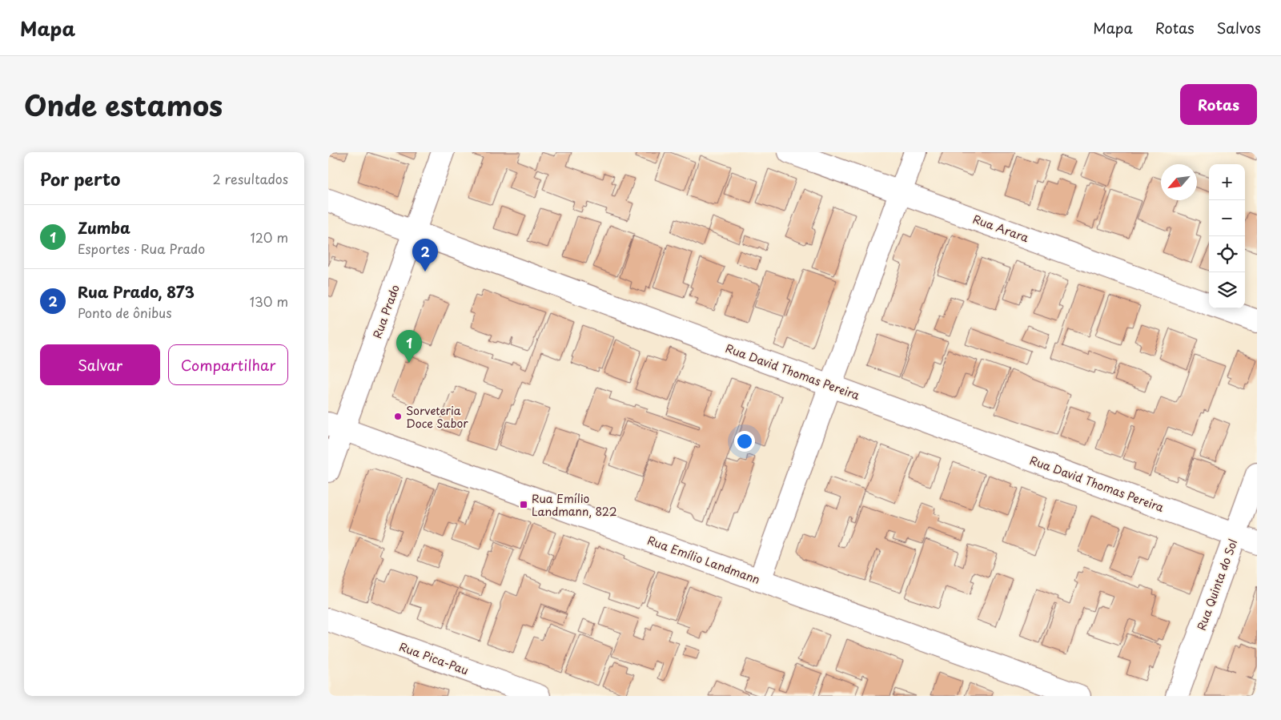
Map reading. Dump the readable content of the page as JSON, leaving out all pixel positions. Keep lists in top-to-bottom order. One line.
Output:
{"streets":{"street":["Rua Arara","Rua Prado","Rua David Thomas Pereira","Rua Emílio Landmann","Rua Quinta do Sol","Rua Pica-Pau"]},"crossings":[["Rua Prado","Rua David Thomas Pereira"],["Rua Prado","Rua Emílio Landmann"],["Rua David Thomas Pereira","Rua Quinta do Sol"]],"places":{"other":["Sorveteria Doce Sabor"],"transit":["Rua Emílio Landmann, 822"]},"north":"bottom left","page":{"header":"Mapa","nav":["Mapa","Rotas","Salvos"],"title":"Onde estamos","buttons":["Rotas",["Salvar","Compartilhar"]],"heading":["Por perto","2 resultados"],"map_buttons":["+","−"],"list":[{"mark":"1","name":"Zumba","note":"Esportes · Rua Prado","value":"120 m"},{"mark":"2","name":"Rua Prado, 873","note":"Ponto de ônibus","value":"130 m"}],"pins":["2","1"]}}
